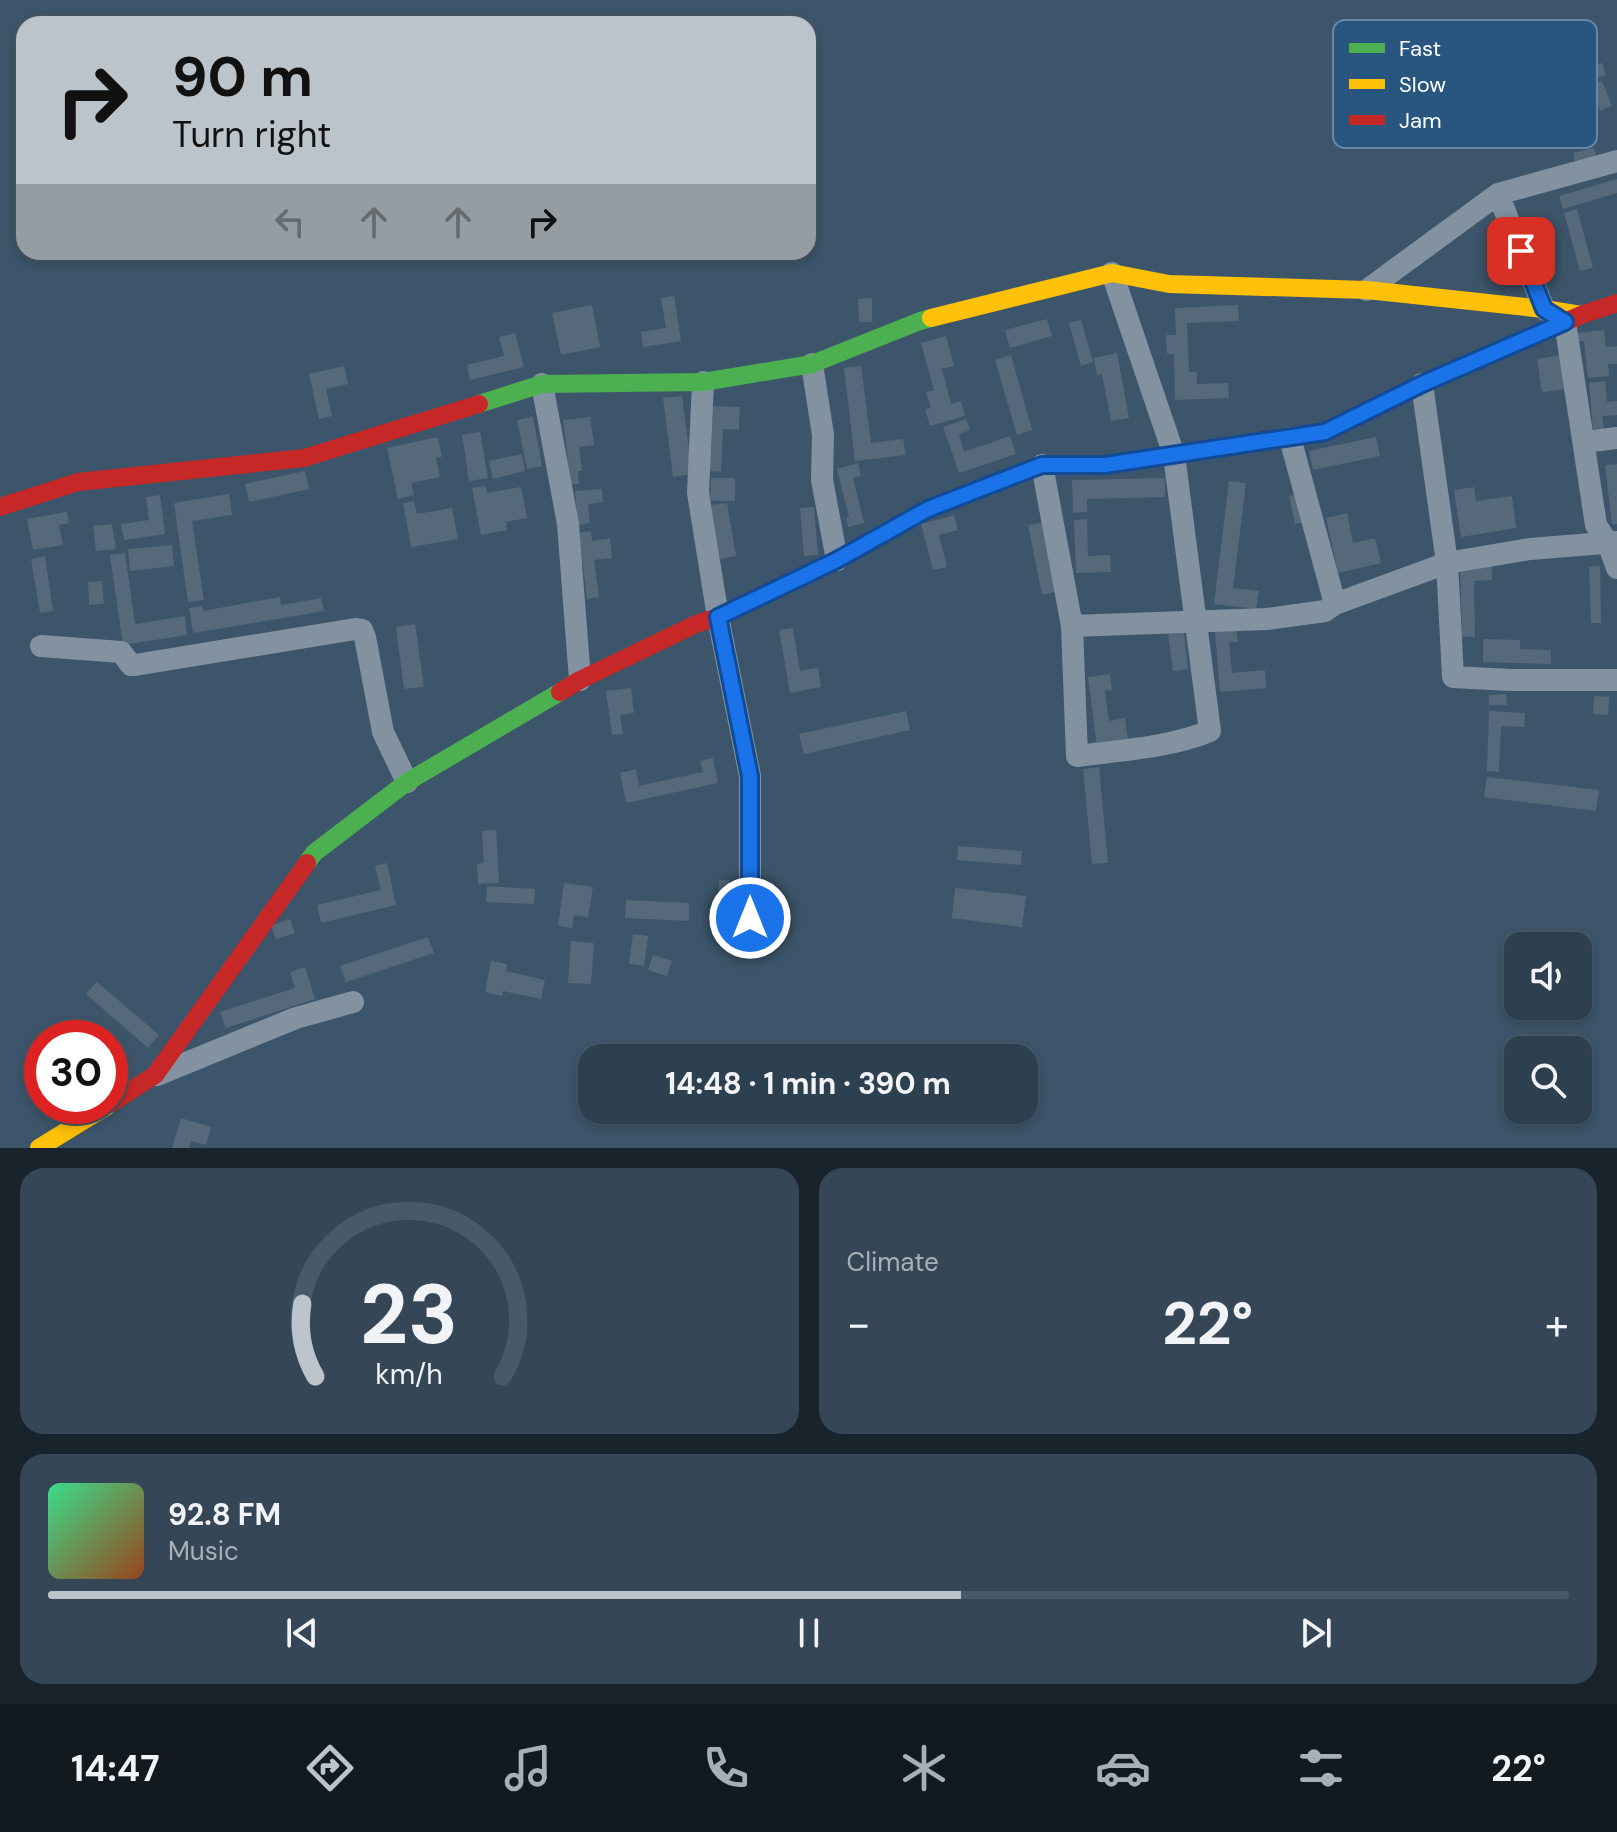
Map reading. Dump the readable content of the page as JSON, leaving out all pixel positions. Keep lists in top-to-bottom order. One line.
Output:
{"legend":["Fast","Slow","Jam"],"page":{"turn":["90 m","Turn right"],"limit":"30","trip":"14:48 · 1 min · 390 m","tile":"Climate","heat":["−","22°","+"],"song":["92.8 FM","Music"],"tabs":["14:47","22°"],"gauge":["23","km/h"]}}
